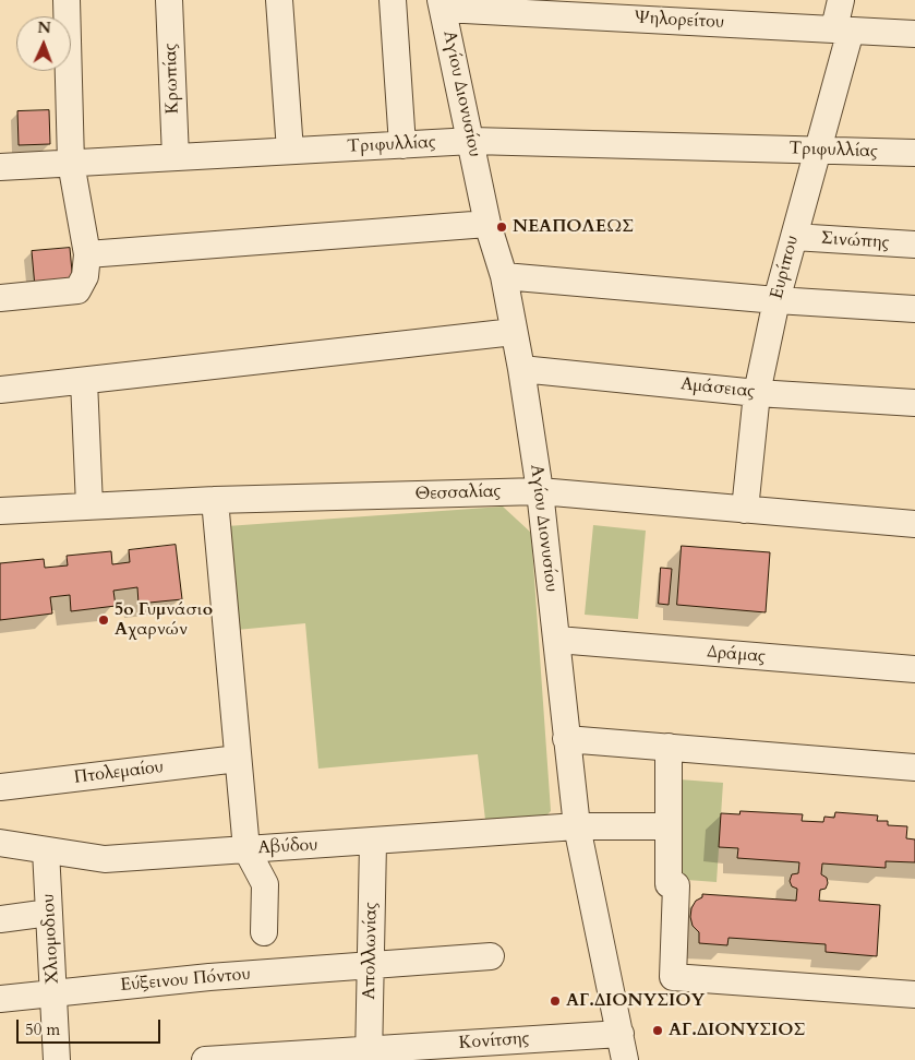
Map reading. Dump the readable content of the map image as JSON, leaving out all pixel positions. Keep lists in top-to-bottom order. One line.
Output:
{"streets":{"street":["Ψηλορείτου","Κρωπίας","Αγίου Διονυσίου","Τριφυλλίας","Σινώπης","Ευρίπου","Αμάσειας","Θεσσαλίας","Δράμας","Πτολεμαίου","Αβύδου","Χλιομοδιου","Απολλωνίας","Εύξεινου Πόντου","Κονίτσης"]},"crossings":[["Ψηλορείτου","Αγίου Διονυσίου"],["Ψηλορείτου","Ευρίπου"],["Κρωπίας","Τριφυλλίας"],["Αγίου Διονυσίου","Τριφυλλίας"],["Αγίου Διονυσίου","Αμάσειας"],["Αγίου Διονυσίου","Θεσσαλίας"],["Αγίου Διονυσίου","Δράμας"],["Αγίου Διονυσίου","Αβύδου"],["Αγίου Διονυσίου","Κονίτσης"],["Τριφυλλίας","Ευρίπου"],["Σινώπης","Ευρίπου"],["Ευρίπου","Αμάσειας"],["Ευρίπου","Θεσσαλίας"],["Αβύδου","Χλιομοδιου"],["Αβύδου","Απολλωνίας"],["Χλιομοδιου","Εύξεινου Πόντου"],["Απολλωνίας","Εύξεινου Πόντου"],["Απολλωνίας","Κονίτσης"]],"places":["ΝΕΑΠΟΛΕΩΣ","5ο Γυμνάσιο Αχαρνών","ΑΓ.ΔΙΟΝΥΣΙΟΥ","ΑΓ.ΔΙΟΝΥΣΙΟΣ"],"scale_bar":"50 m","north":"top"}
